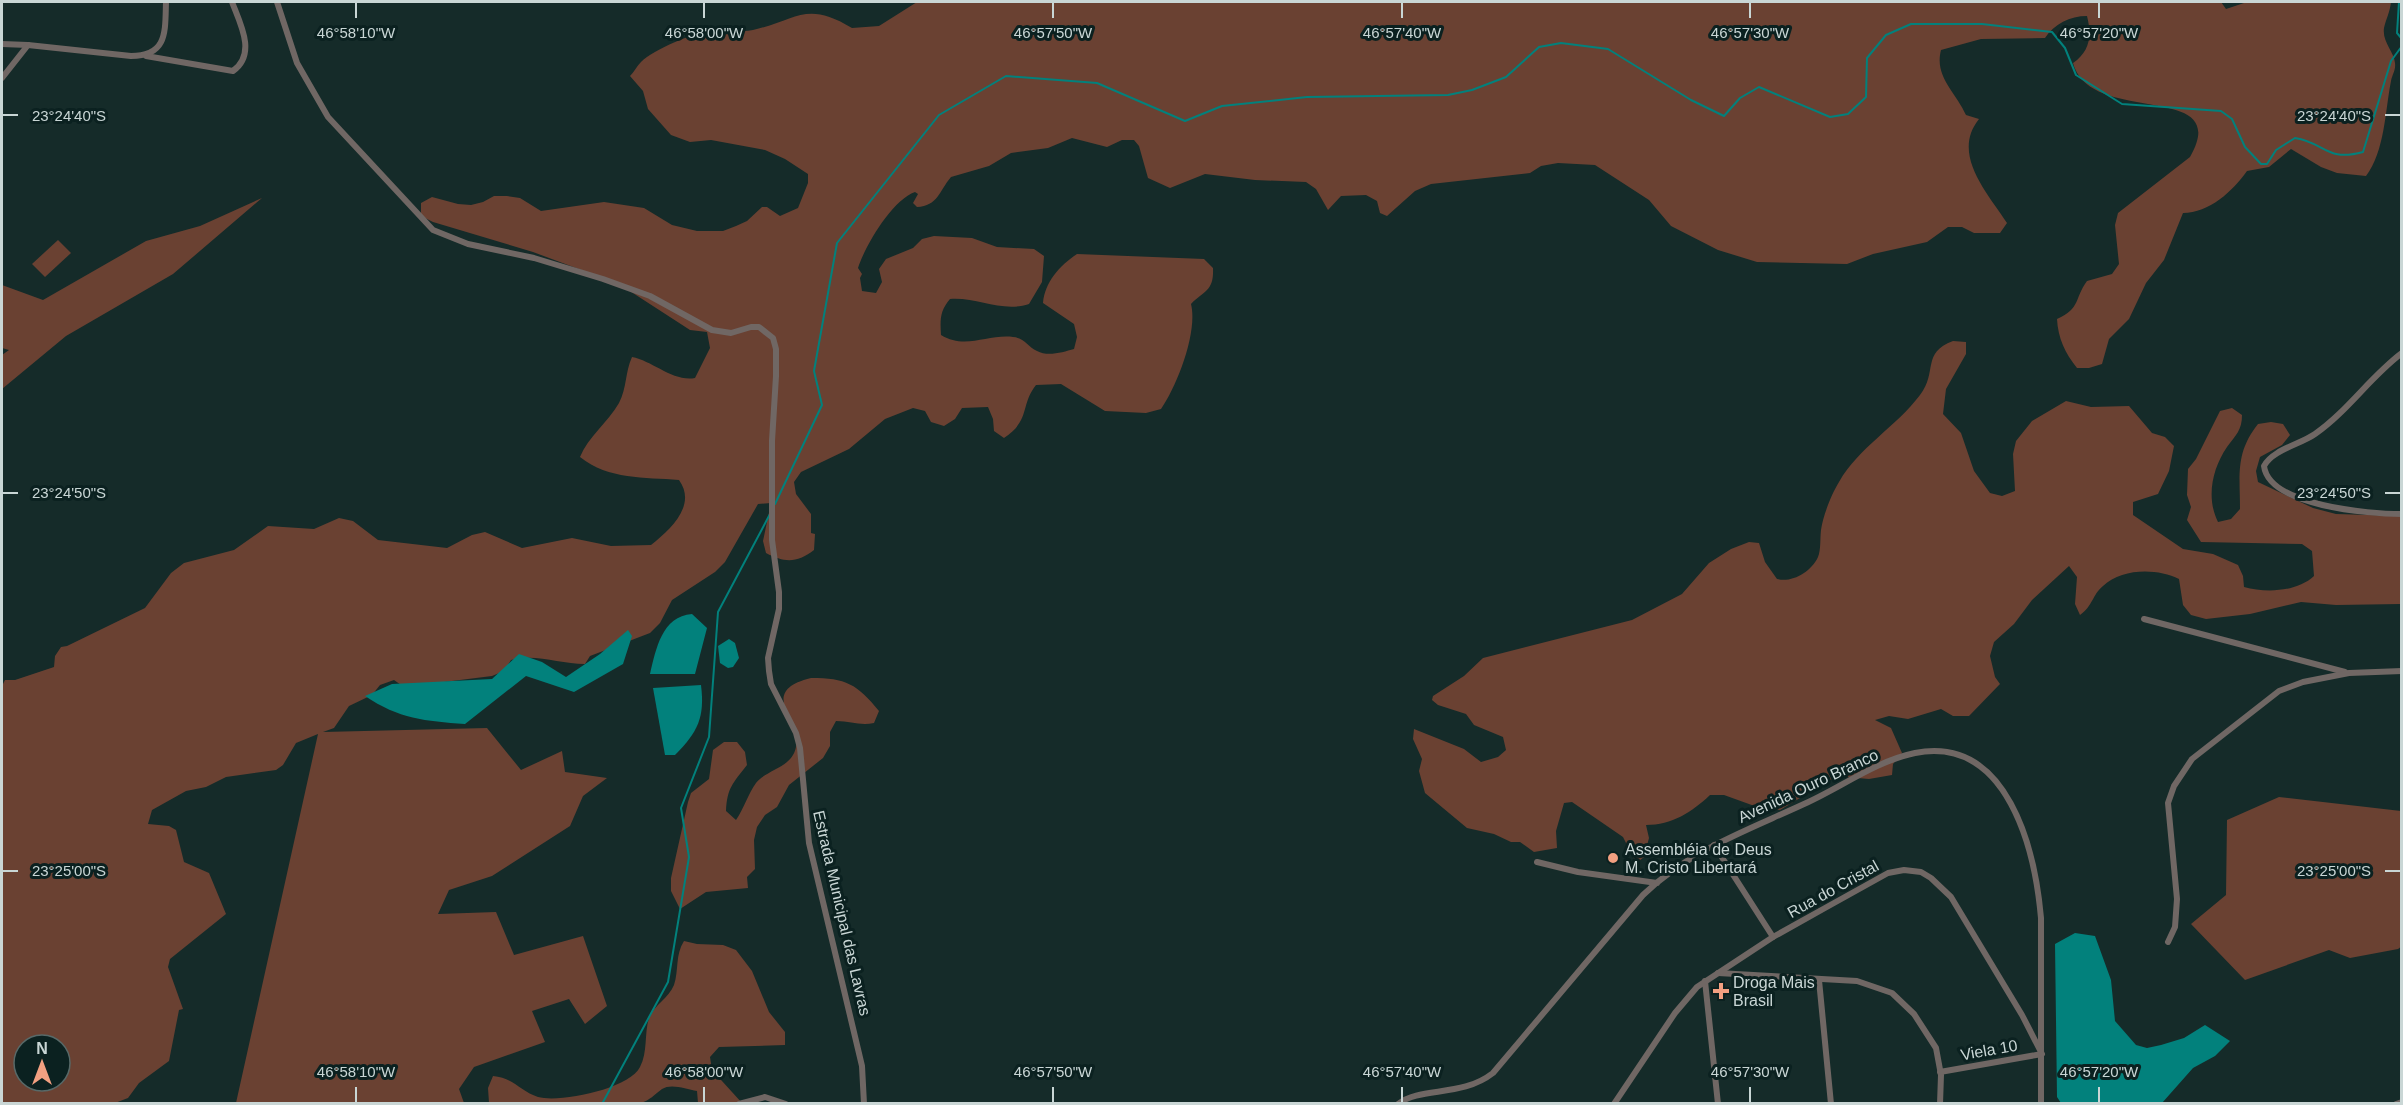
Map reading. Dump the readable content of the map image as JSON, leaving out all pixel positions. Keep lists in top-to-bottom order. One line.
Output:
{"streets":{"street":["Avenida Ouro Branco","Rua do Cristal","Estrada Municipal das Lavras","Viela 10"]},"crossings":[["Avenida Ouro Branco","Rua do Cristal"],["Avenida Ouro Branco","Viela 10"],["Rua do Cristal","Viela 10"]],"places":{"other":["Assembléia de Deus M. Cristo Libertará"],"health":["Droga Mais Brasil"]},"north":"top","coordinates":["46°58'10\"W","46°58'00\"W","46°57'50\"W","46°57'40\"W","46°57'30\"W","46°57'20\"W","23°24'40\"S","23°24'50\"S","23°25'00\"S"]}
